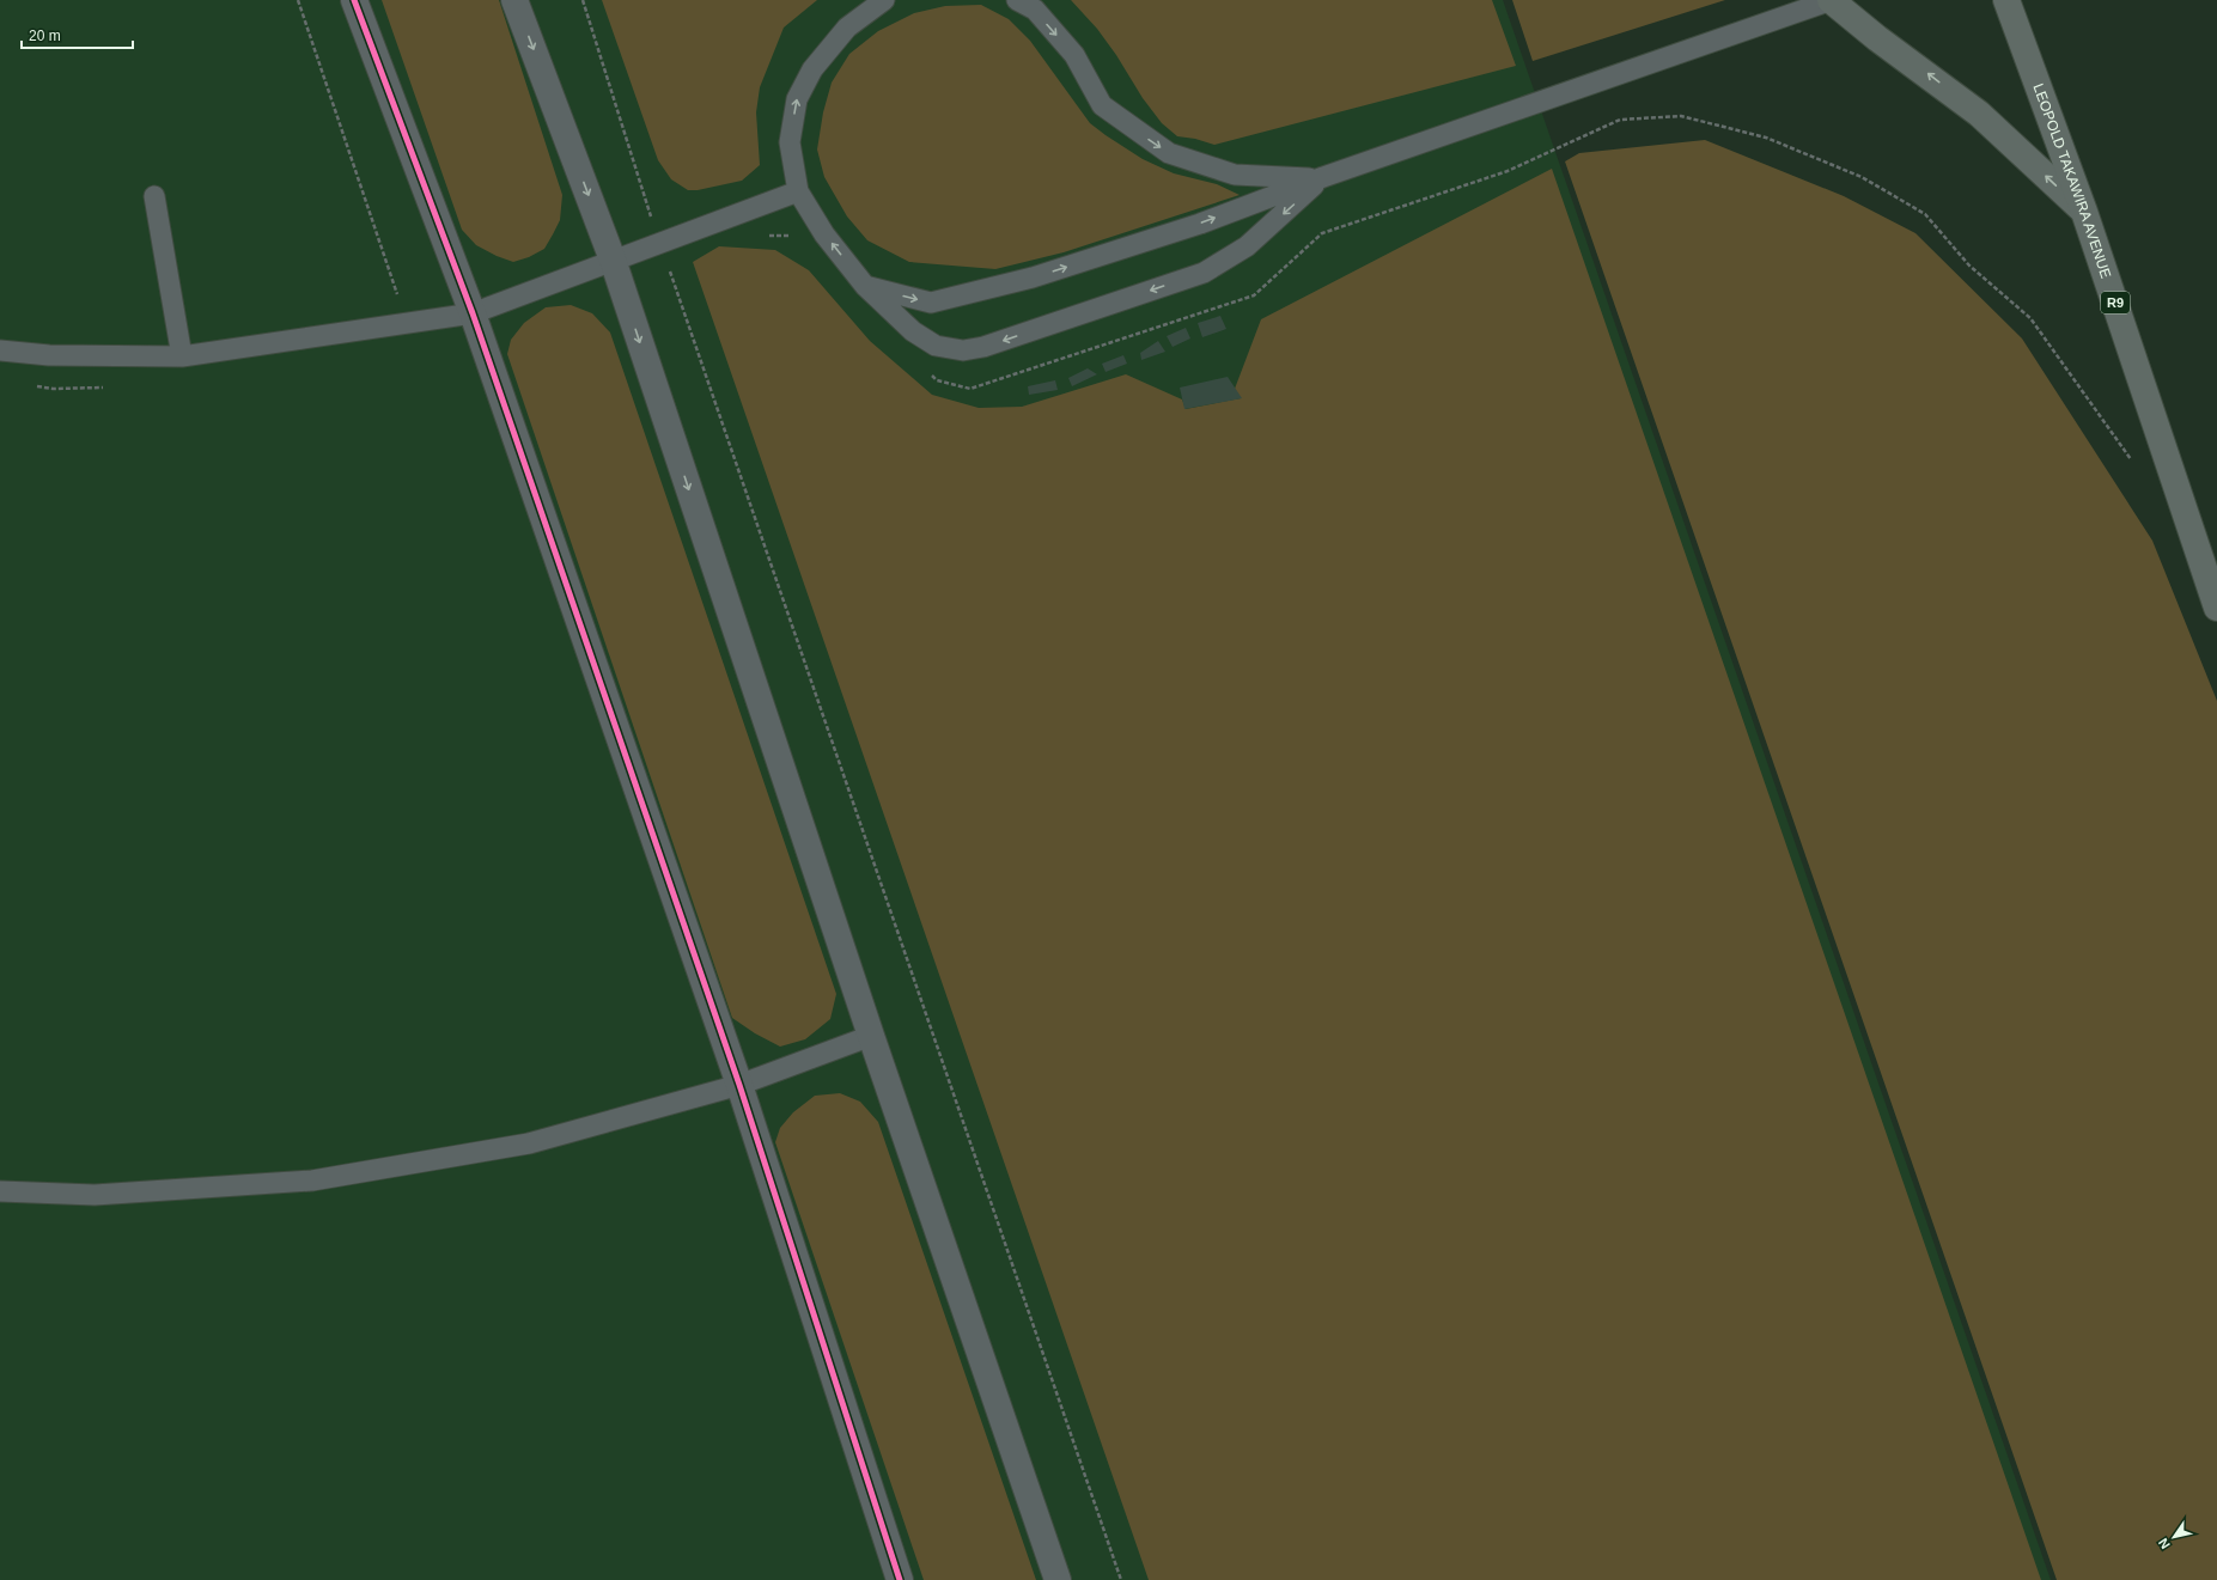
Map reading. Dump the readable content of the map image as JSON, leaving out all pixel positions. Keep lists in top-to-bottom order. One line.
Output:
{"streets":{"highway":["LEOPOLD TAKAWIRA AVENUE","R9"]},"scale_bar":"20 m","north":"bottom left"}
